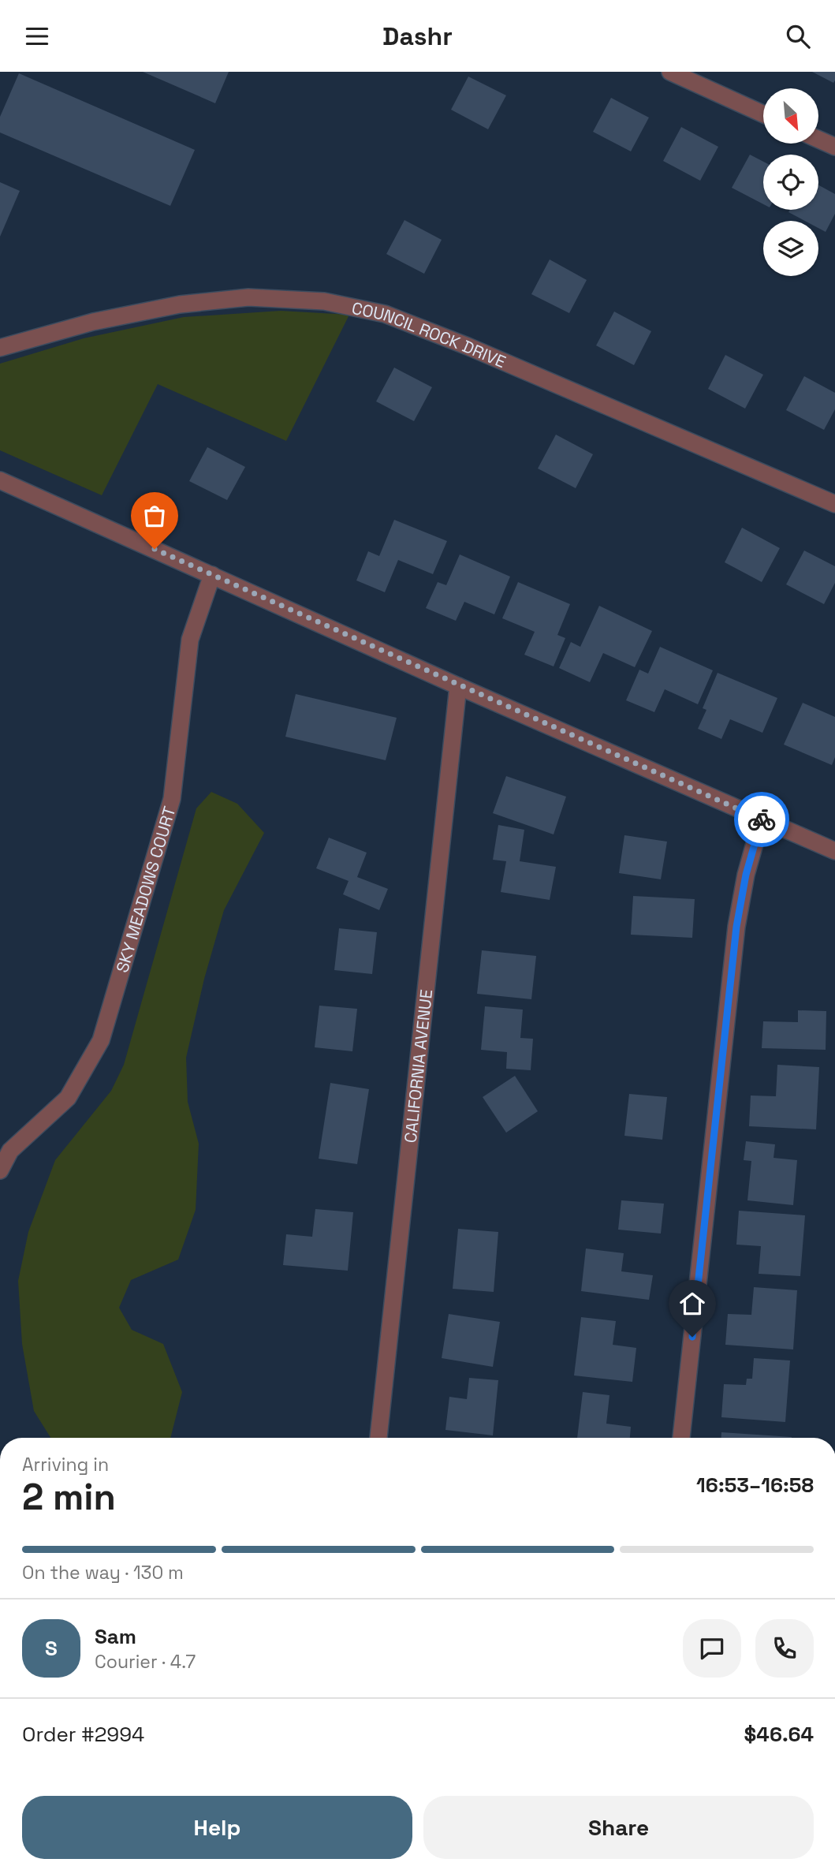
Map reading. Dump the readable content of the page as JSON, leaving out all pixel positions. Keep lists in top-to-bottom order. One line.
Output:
{"streets":{"street":["COUNCIL ROCK DRIVE","SKY MEADOWS COURT","CALIFORNIA AVENUE"]},"north":"bottom right","page":{"header":"Dashr","heading":["2 min","Arriving in","16:53–16:58"],"panel":["Sam","Courier · 4.7","Order #2994","$46.64"],"bar":"On the way · 130 m","round":"S","buttons":["Help","Share"]}}
